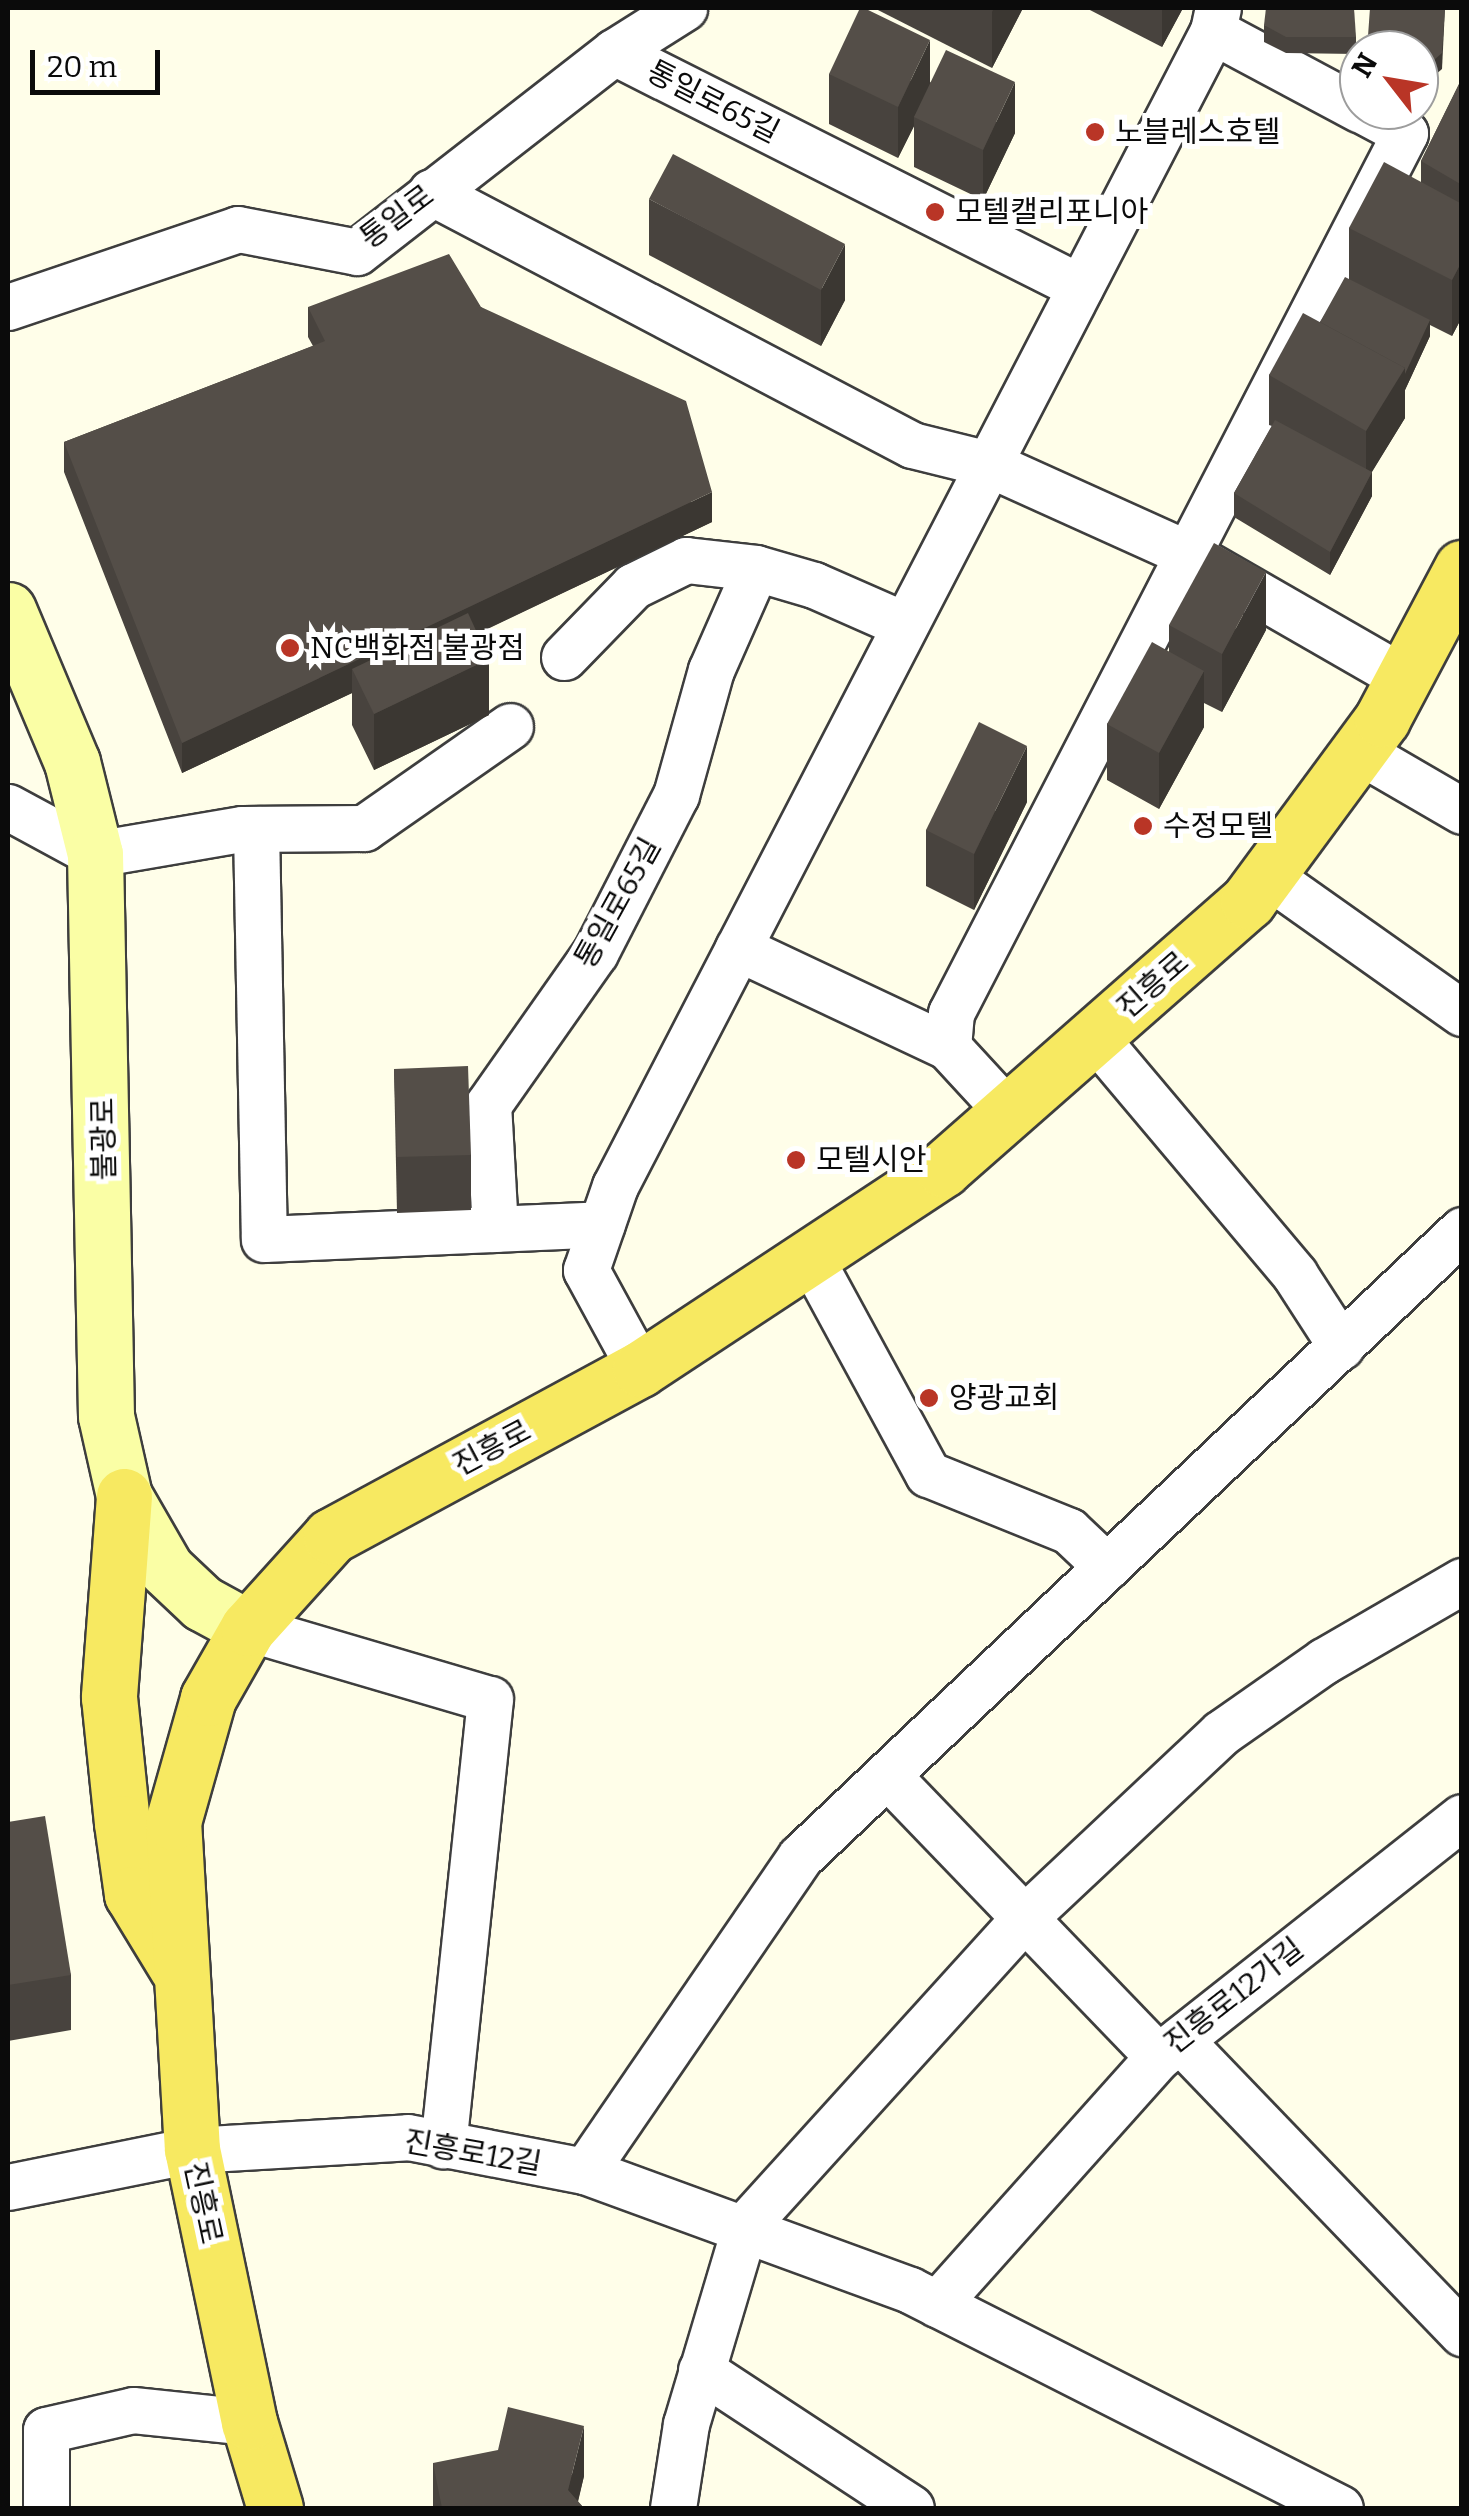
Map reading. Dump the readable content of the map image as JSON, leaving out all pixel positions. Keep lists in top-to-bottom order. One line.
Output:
{"streets":{"main road":["진흥로","불광로"],"street":["통일로65길","통일로","진흥로12가길","진흥로12길"]},"crossings":[["통일로65길","통일로"],["진흥로","불광로"],["진흥로","진흥로12길"]],"places":["노블레스호텔","모텔캘리포니아","NC백화점 불광점","수정모텔","모텔시안","양광교회"],"scale_bar":"20 m","north":"top left"}
